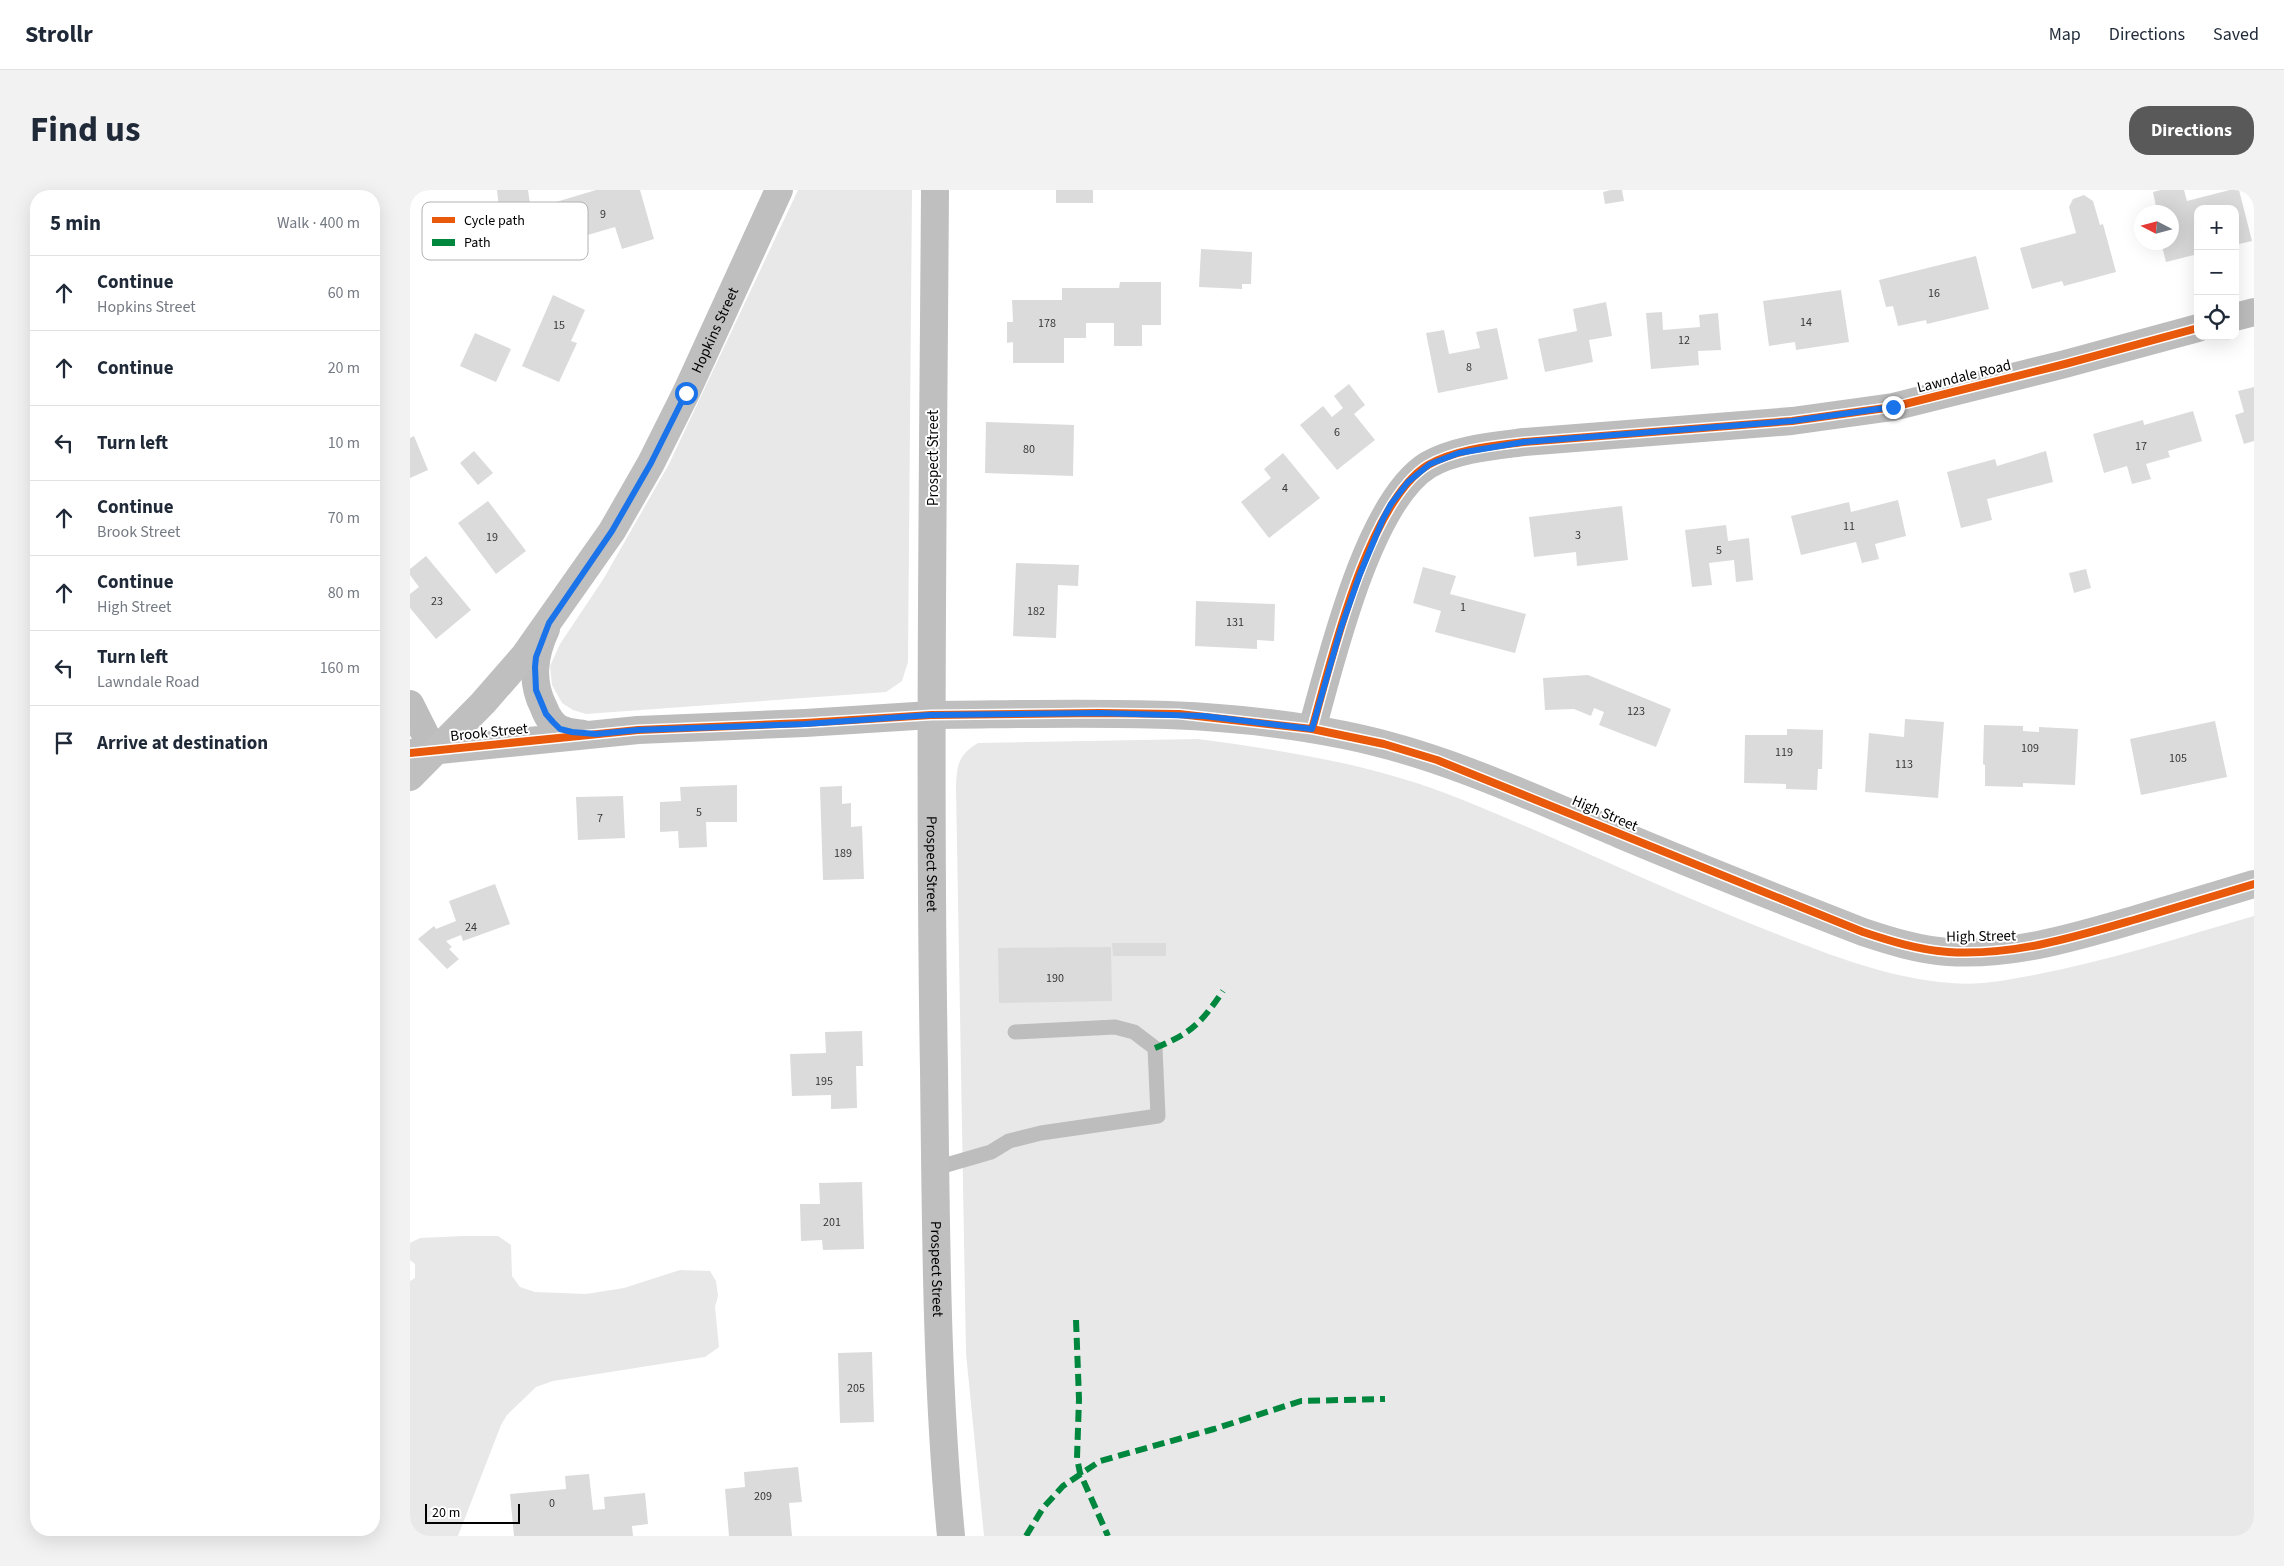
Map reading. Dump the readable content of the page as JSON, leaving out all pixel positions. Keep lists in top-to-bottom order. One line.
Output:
{"streets":{"main road":["Hopkins Street","Prospect Street","High Street"],"street":["Lawndale Road","Brook Street"]},"crossings":[["Hopkins Street","Brook Street"],["Lawndale Road","High Street"],["Prospect Street","Brook Street"],["Prospect Street","High Street"],["Brook Street","High Street"]],"house_numbers":["9","16","14","178","15","12","8","6","17","80","4","11","3","19","5","23","1","182","131","123","109","119","105","113","5","7","189","24","190","195","201","205","209","0"],"legend":["Cycle path","Path"],"scale_bar":"20 m","north":"left","page":{"header":"Strollr","nav":["Map","Directions","Saved"],"title":"Find us","buttons":"Directions","heading":["5 min","Walk · 400 m"],"map_buttons":["+","−"],"list":[["Continue","Hopkins Street","60 m"],["Continue","20 m"],["Turn left","10 m"],["Continue","Brook Street","70 m"],["Continue","High Street","80 m"],["Turn left","Lawndale Road","160 m"],"Arrive at destination"],"scale":"20 m"}}
